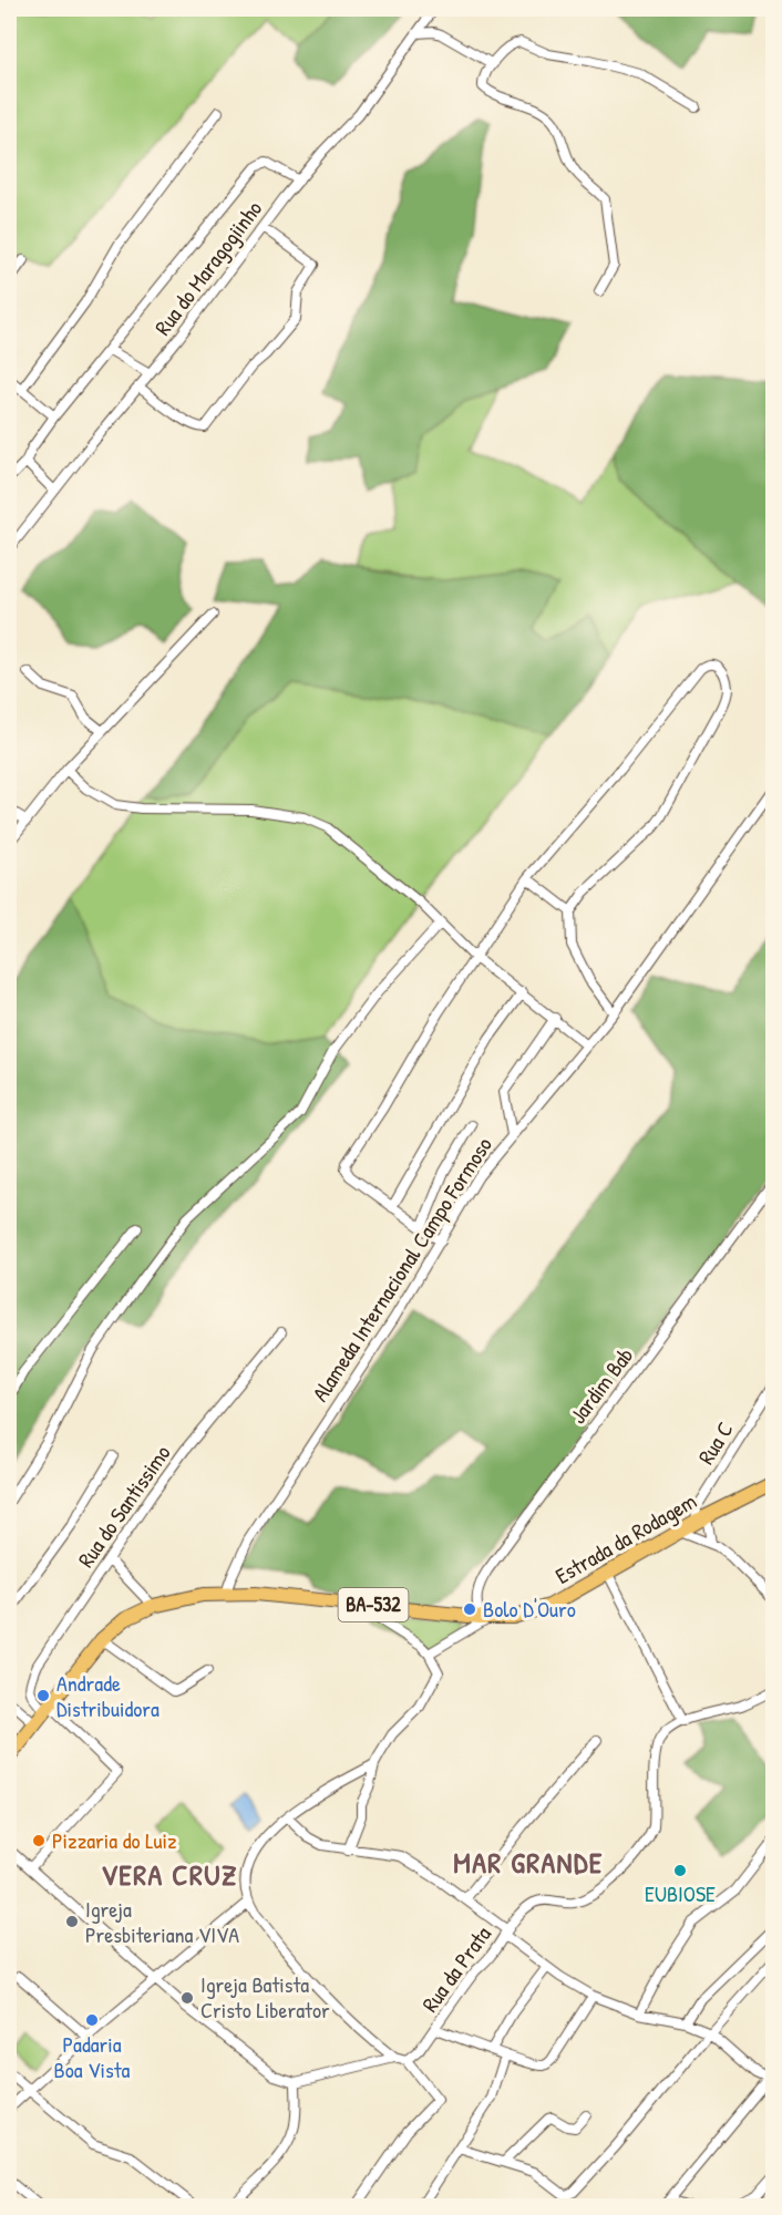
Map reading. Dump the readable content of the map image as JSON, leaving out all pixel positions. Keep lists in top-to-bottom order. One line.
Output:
{"streets":{"main road":["Estrada da Rodagem","BA-532"],"street":["Rua do Maragogiinho","Alameda Internacional Campo Formoso","Jardim Bab","Rua C","Rua do Santissimo","Rua da Prata"]},"crossings":[["Alameda Internacional Campo Formoso","Estrada da Rodagem"],["Jardim Bab","Estrada da Rodagem"],["Rua C","Estrada da Rodagem"],["Rua do Santissimo","Estrada da Rodagem"]],"districts":["MAR GRANDE","VERA CRUZ"],"places":["Bolo D'Ouro","Andrade Distribuidora","Pizzaria do Luiz","EUBIOSE","Igreja Presbiteriana VIVA","Igreja Batista Cristo Liberator","Padaria Boa Vista"]}
